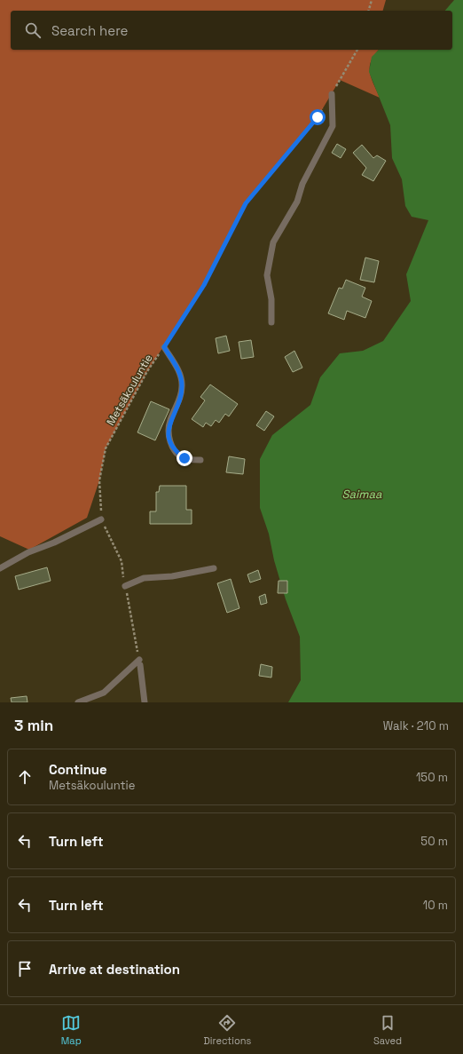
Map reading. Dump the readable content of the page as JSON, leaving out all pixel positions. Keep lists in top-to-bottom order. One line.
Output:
{"streets":{"path":["Metsäkouluntie"]},"water":["Saimaa"],"page":{"search":"Search here","heading":["3 min","Walk · 210 m"],"list":[["Continue","Metsäkouluntie","150 m"],["Turn left","50 m"],["Turn left","10 m"],"Arrive at destination"],"nav":["Map","Directions","Saved"]}}
